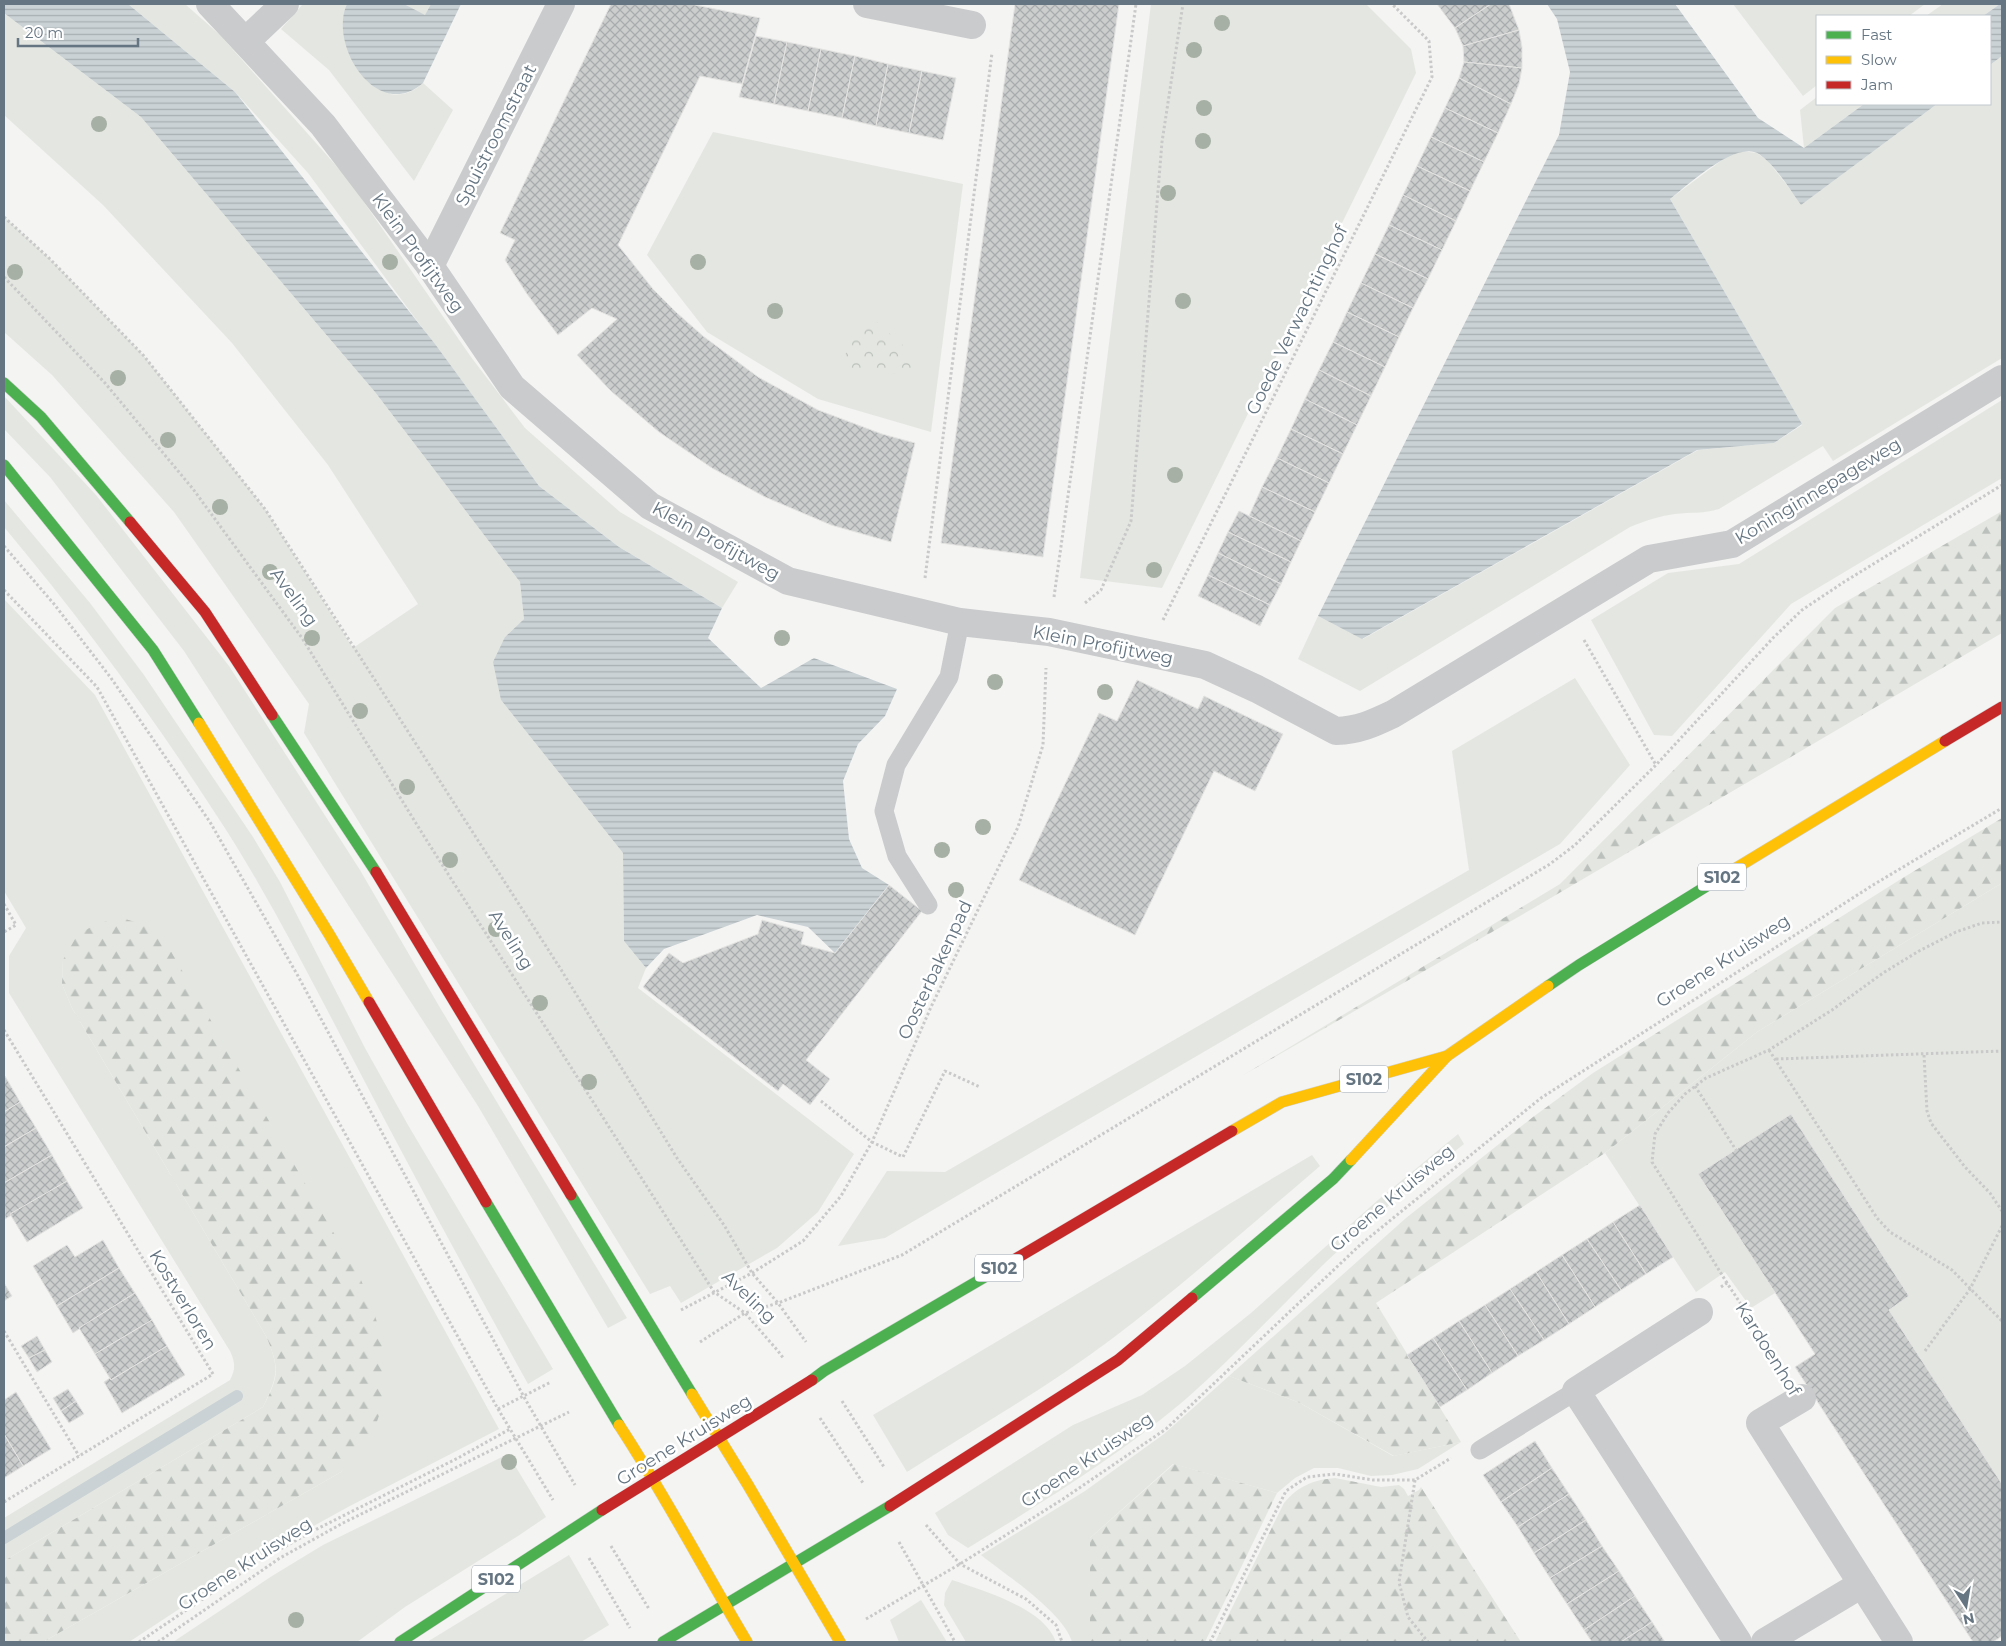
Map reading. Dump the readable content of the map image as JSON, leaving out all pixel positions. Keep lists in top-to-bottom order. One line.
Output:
{"streets":{"main road":["S102","Groene Kruisweg"],"street":["Spuistroomstraat","Klein Profijtweg","Koninginnepageweg","Kardoenhof"],"path":["Goede Verwachtinghof","Aveling","Oosterbakenpad","Kostverloren"]},"crossings":[["Spuistroomstraat","Klein Profijtweg"],["Klein Profijtweg","Goede Verwachtinghof"],["Klein Profijtweg","Koninginnepageweg"],["Klein Profijtweg","Oosterbakenpad"],["Aveling","Groene Kruisweg"]],"legend":["Fast","Slow","Jam"],"scale_bar":"20 m","north":"bottom"}
